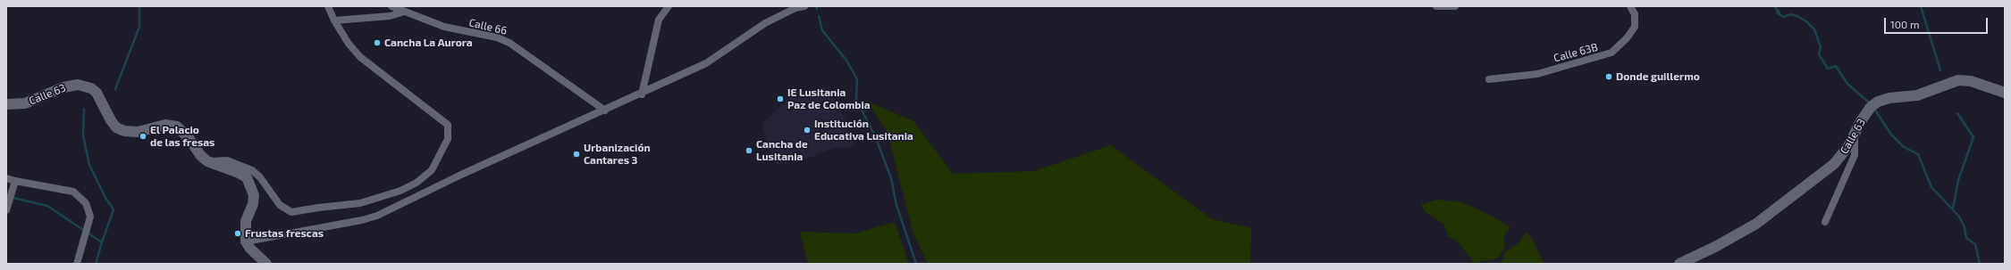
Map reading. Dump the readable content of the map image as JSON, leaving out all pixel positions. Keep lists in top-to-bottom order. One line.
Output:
{"streets":{"main road":["Calle 63"],"street":["Calle 66","Calle 63B"]},"places":["Cancha La Aurora","Donde guillermo","IE Lusitania Paz de Colombia","Institución Educativa Lusitania","El Palacio de las fresas","Cancha de Lusitania","Urbanización Cantares 3","Frustas frescas"],"scale_bar":"100 m"}
